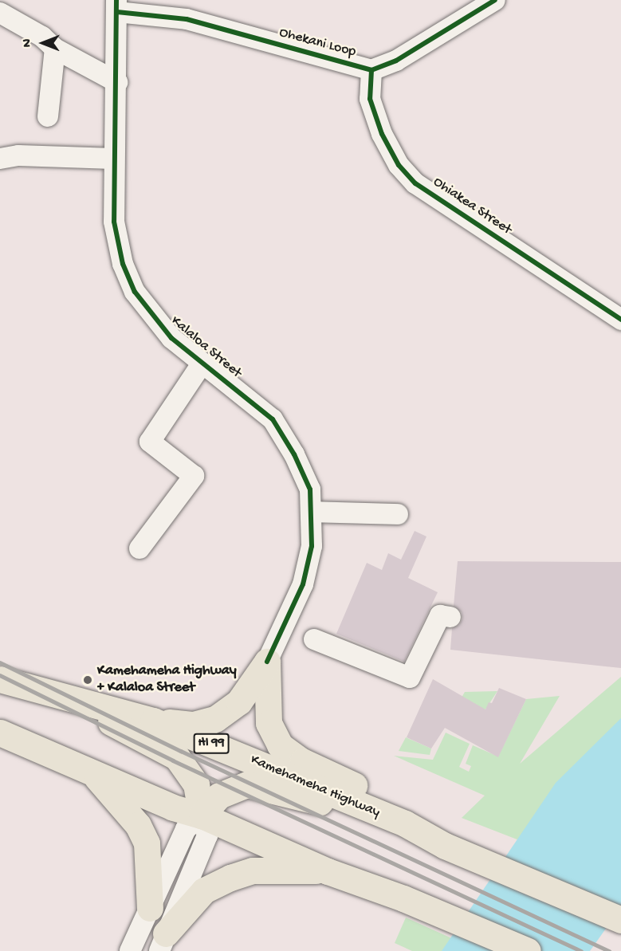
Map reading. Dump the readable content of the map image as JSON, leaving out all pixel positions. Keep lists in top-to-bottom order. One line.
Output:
{"streets":{"main road":["HI 99","Kamehameha Highway"],"street":["Ohekani Loop","Ohiakea Street","Kalaloa Street"]},"crossings":[["Ohekani Loop","Ohiakea Street"],["Ohekani Loop","Kalaloa Street"]],"places":["Kamehameha Highway + Kalaloa Street"],"north":"left"}
